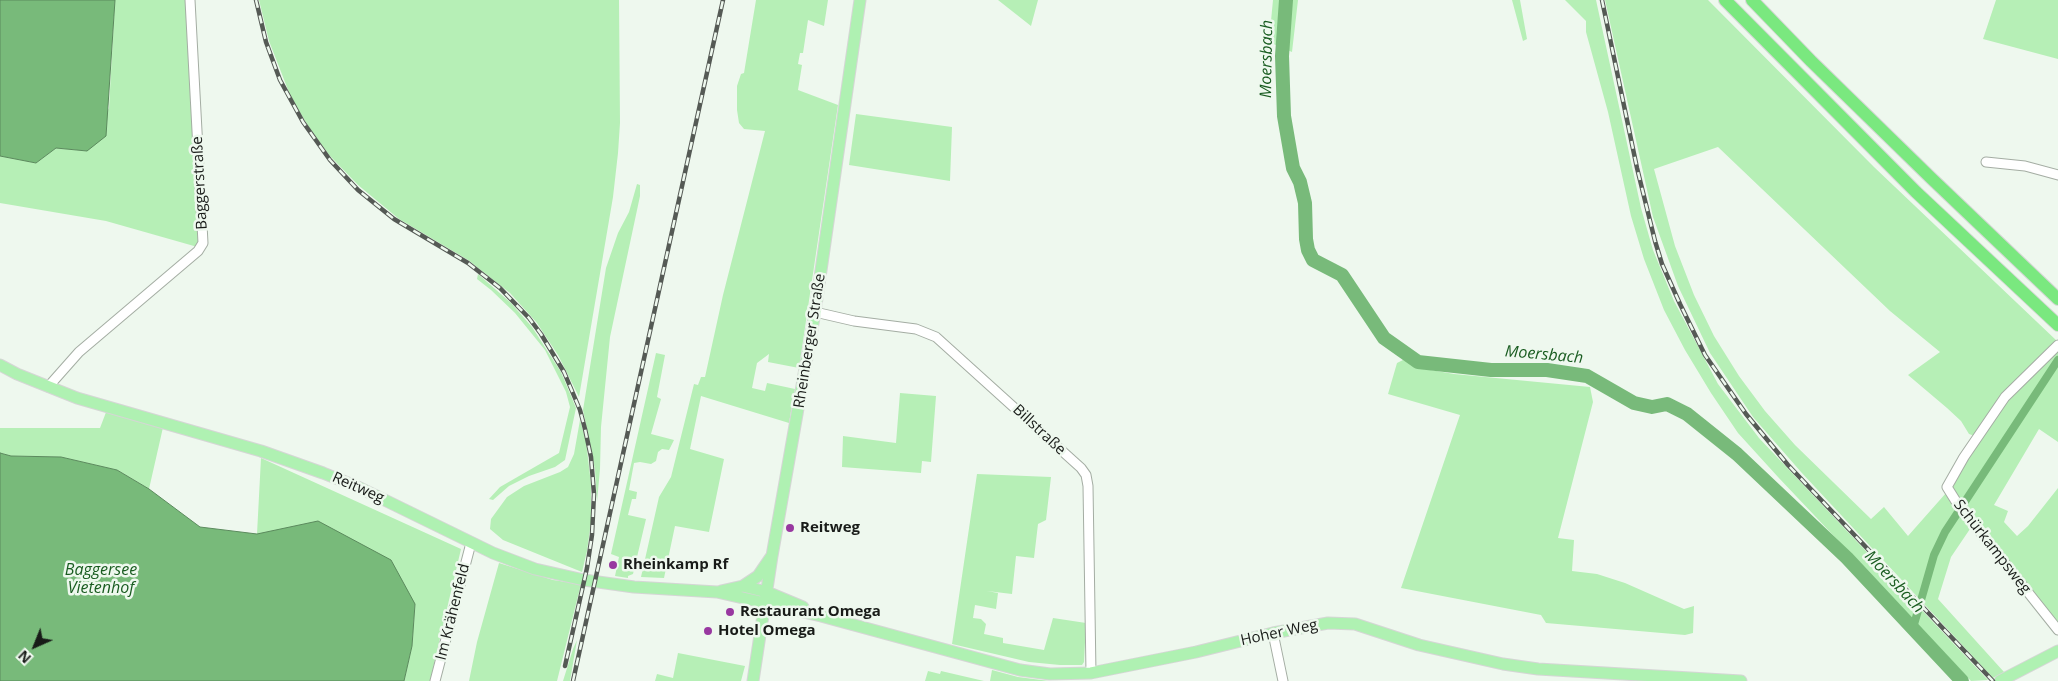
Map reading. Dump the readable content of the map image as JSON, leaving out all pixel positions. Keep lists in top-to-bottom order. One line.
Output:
{"streets":{"main road":["Rheinberger Straße","Reitweg","Hoher Weg"],"street":["Baggerstraße","Billstraße","Schürkampsweg","Im Krähenfeld"]},"crossings":[["Baggerstraße","Reitweg"],["Rheinberger Straße","Billstraße"],["Rheinberger Straße","Reitweg"],["Rheinberger Straße","Hoher Weg"],["Billstraße","Hoher Weg"],["Reitweg","Im Krähenfeld"],["Reitweg","Hoher Weg"]],"water":["Moersbach","Baggersee Vietenhof"],"places":["Reitweg","Rheinkamp Rf","Restaurant Omega","Hotel Omega"],"north":"bottom left"}
